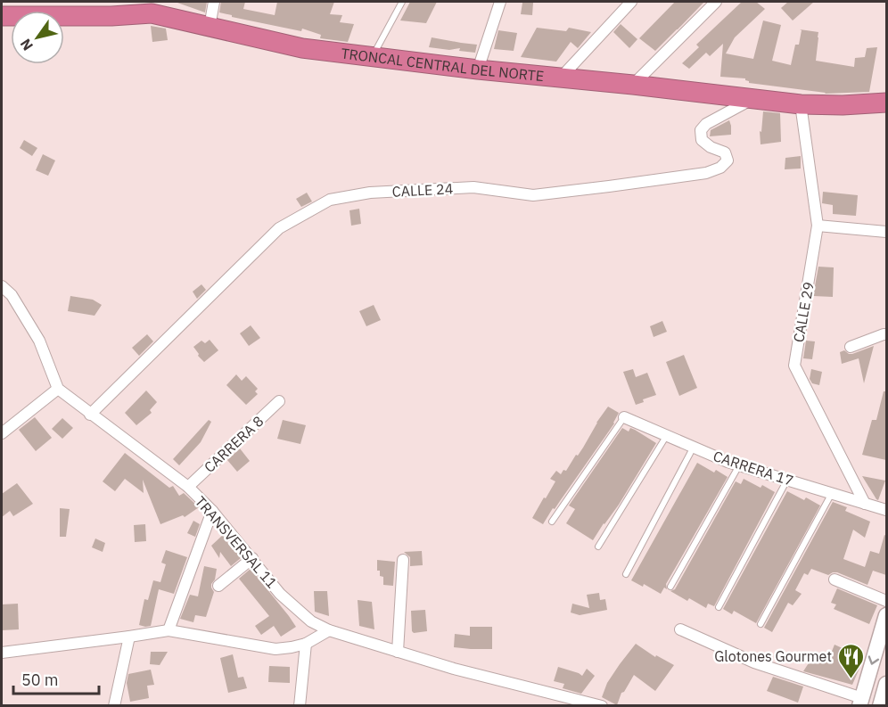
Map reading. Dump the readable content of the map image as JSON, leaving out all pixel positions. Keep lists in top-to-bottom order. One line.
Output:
{"streets":{"highway":["TRONCAL CENTRAL DEL NORTE"],"street":["CALLE 24","CALLE 29","CARRERA 8","CARRERA 17","TRANSVERSAL 11"]},"crossings":[["TRONCAL CENTRAL DEL NORTE","CALLE 24"],["TRONCAL CENTRAL DEL NORTE","CALLE 29"],["CALLE 24","TRANSVERSAL 11"],["CALLE 29","CARRERA 17"],["CARRERA 8","TRANSVERSAL 11"]],"places":{"restaurant":["Glotones Gourmet"]},"scale_bar":"50 m","north":"bottom left"}
